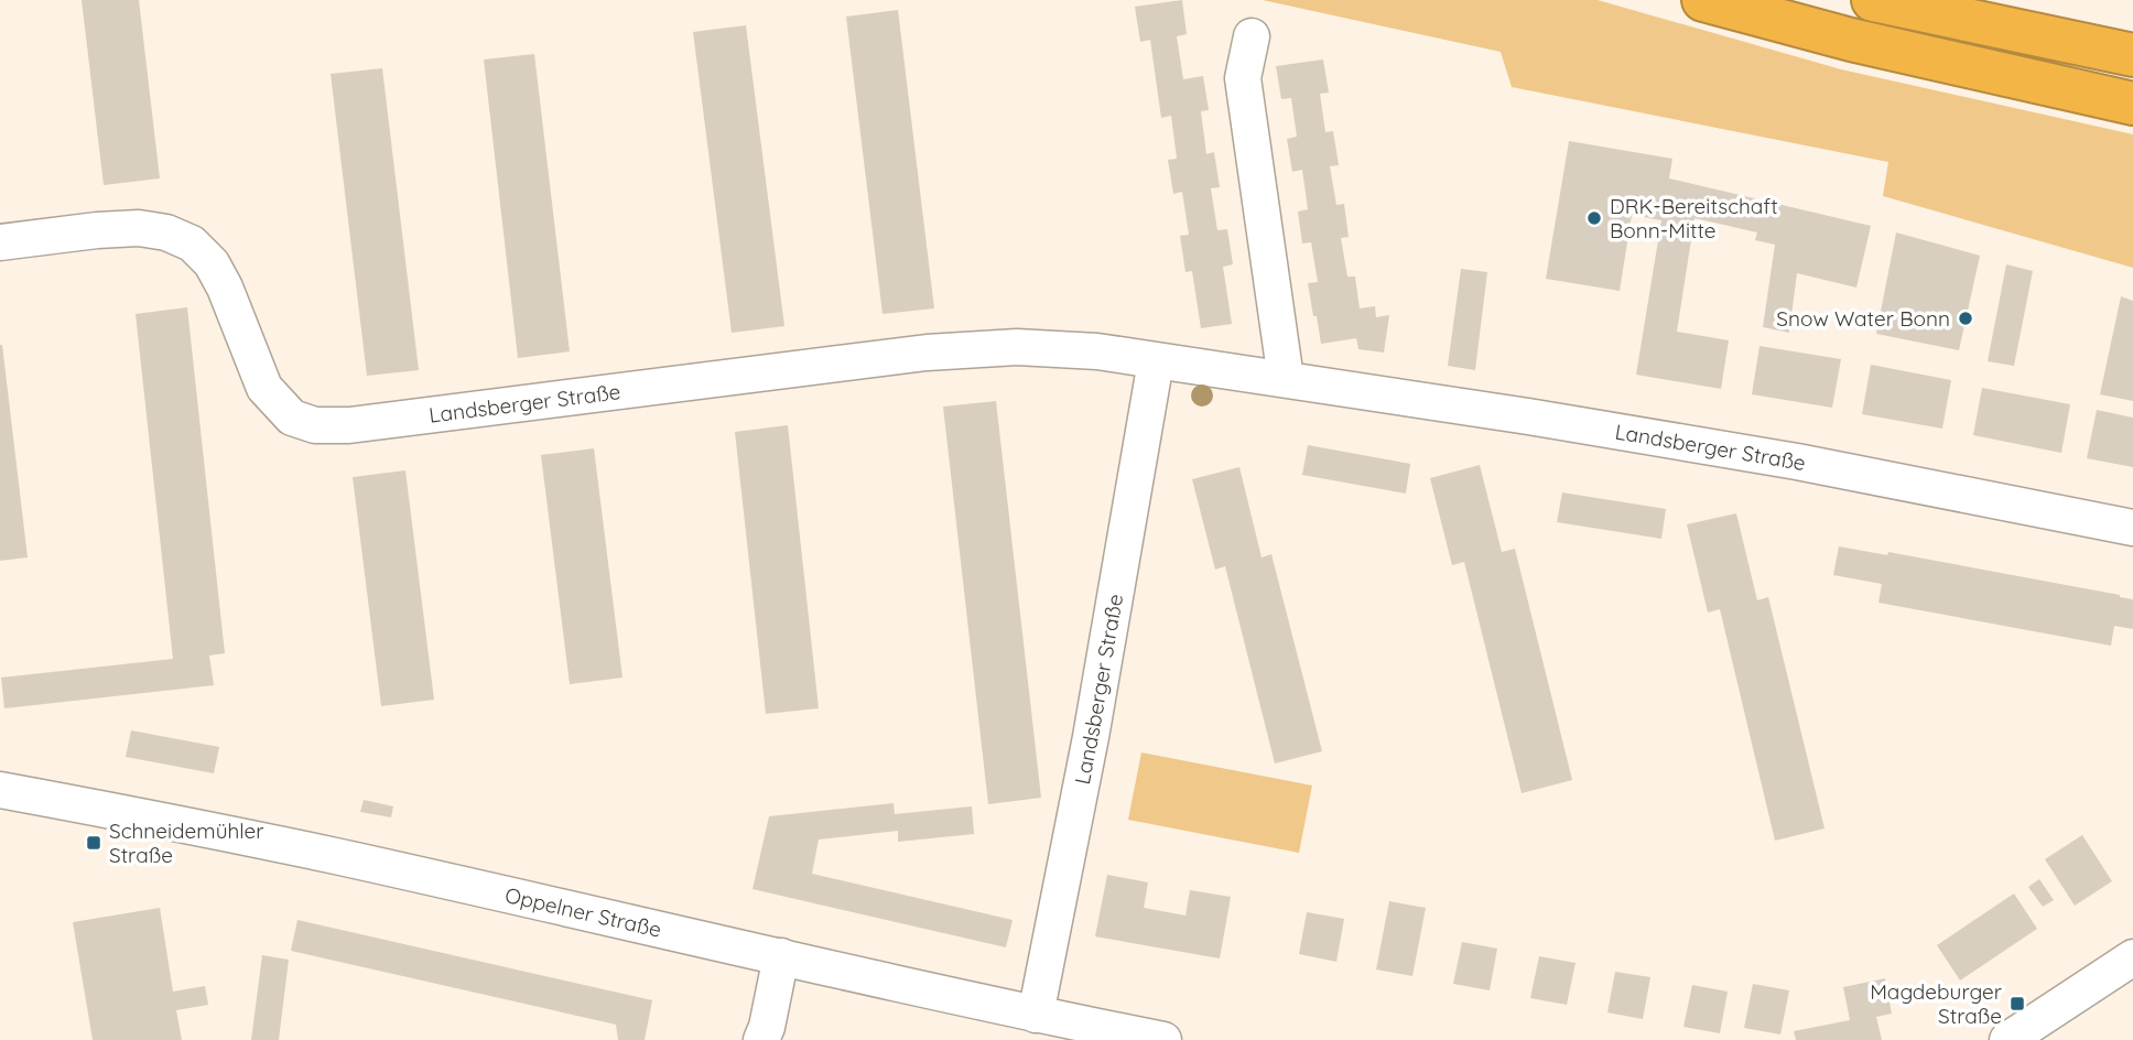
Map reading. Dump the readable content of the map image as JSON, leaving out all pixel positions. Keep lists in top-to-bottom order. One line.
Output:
{"streets":{"street":["Landsberger Straße","Oppelner Straße"]},"crossings":[["Landsberger Straße","Oppelner Straße"]],"places":{"other":["DRK-Bereitschaft Bonn-Mitte","Snow Water Bonn"],"transit":["Schneidemühler Straße","Magdeburger Straße"]}}
